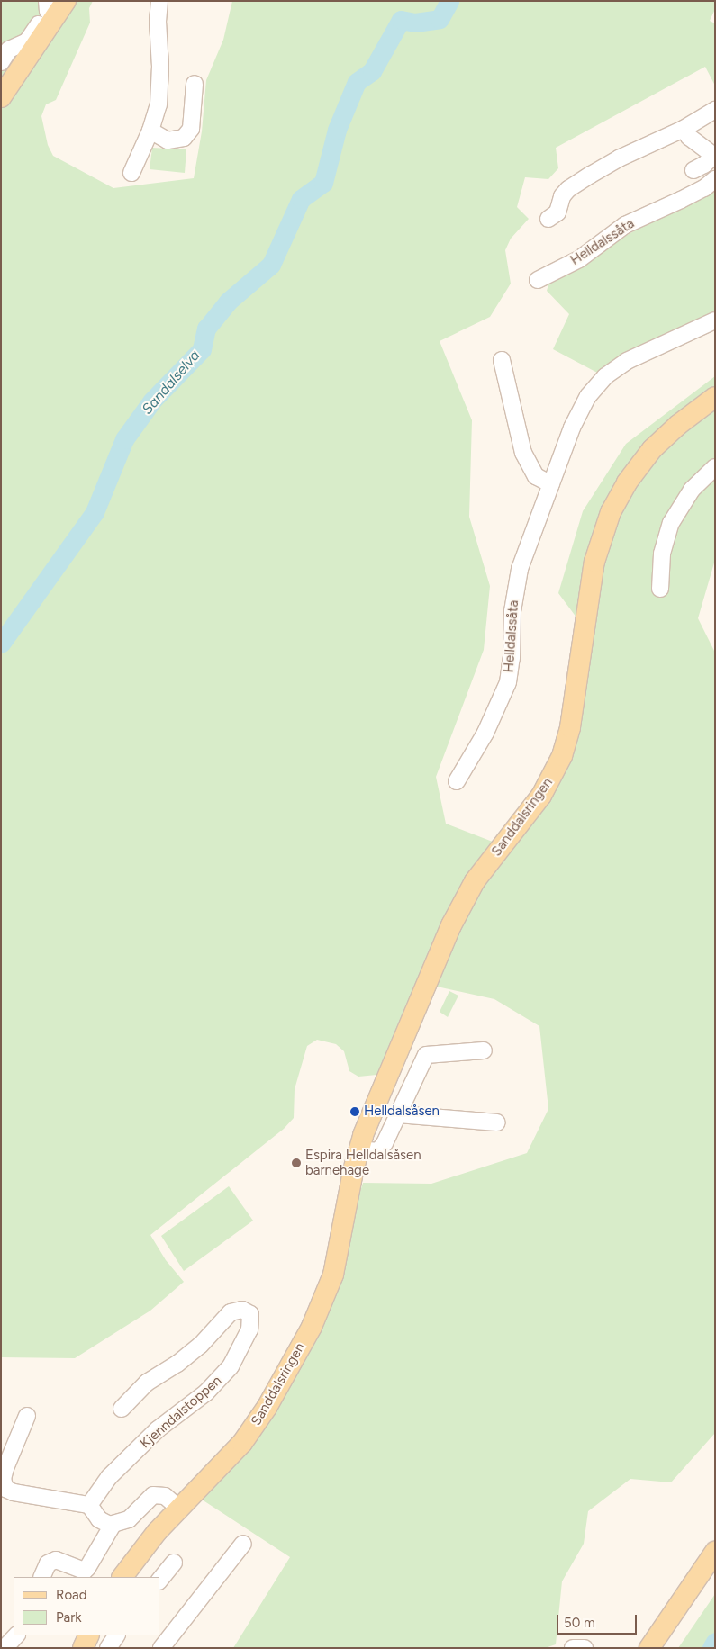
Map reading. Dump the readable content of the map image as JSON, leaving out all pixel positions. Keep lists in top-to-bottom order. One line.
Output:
{"streets":{"main road":["Sanddalsringen"],"street":["Helldalssåta","Kjenndalstoppen"]},"water":["Sandalselva"],"places":["Helldalsåsen","Espira Helldalsåsen barnehage"],"legend":["Road","Park"],"scale_bar":"50 m"}
